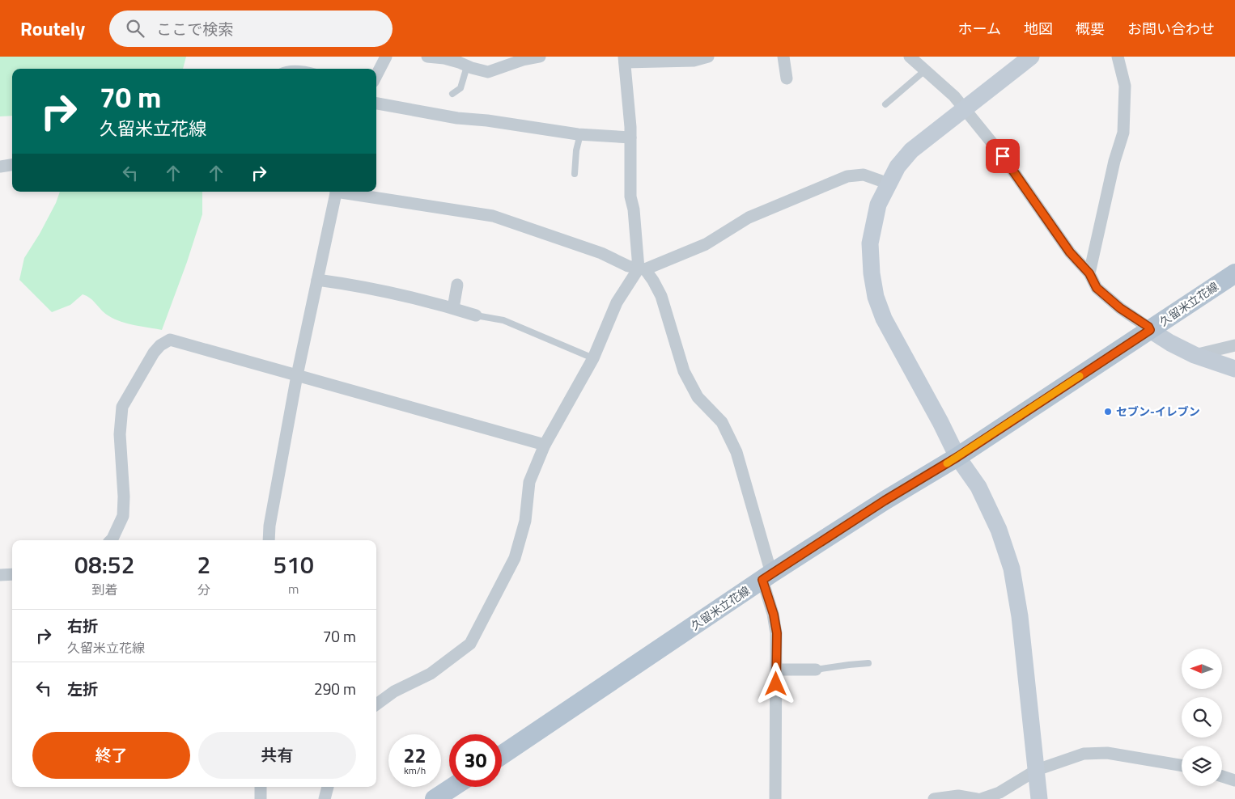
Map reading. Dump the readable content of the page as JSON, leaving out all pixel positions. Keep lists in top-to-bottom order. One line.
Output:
{"streets":{"main road":["久留米立花線"]},"places":["セブン-イレブン"],"north":"left","page":{"header":"Routely","search":"ここで検索","nav":["ホーム","地図","概要","お問い合わせ"],"turn":["70 m","久留米立花線"],"eta":["08:52","到着","2","分","510","m"],"list":[{"name":"右折","note":"久留米立花線","value":"70 m"},{"name":"左折","value":"290 m"}],"buttons":["終了","共有"],"speed":"22 km/h","limit":"30"}}
